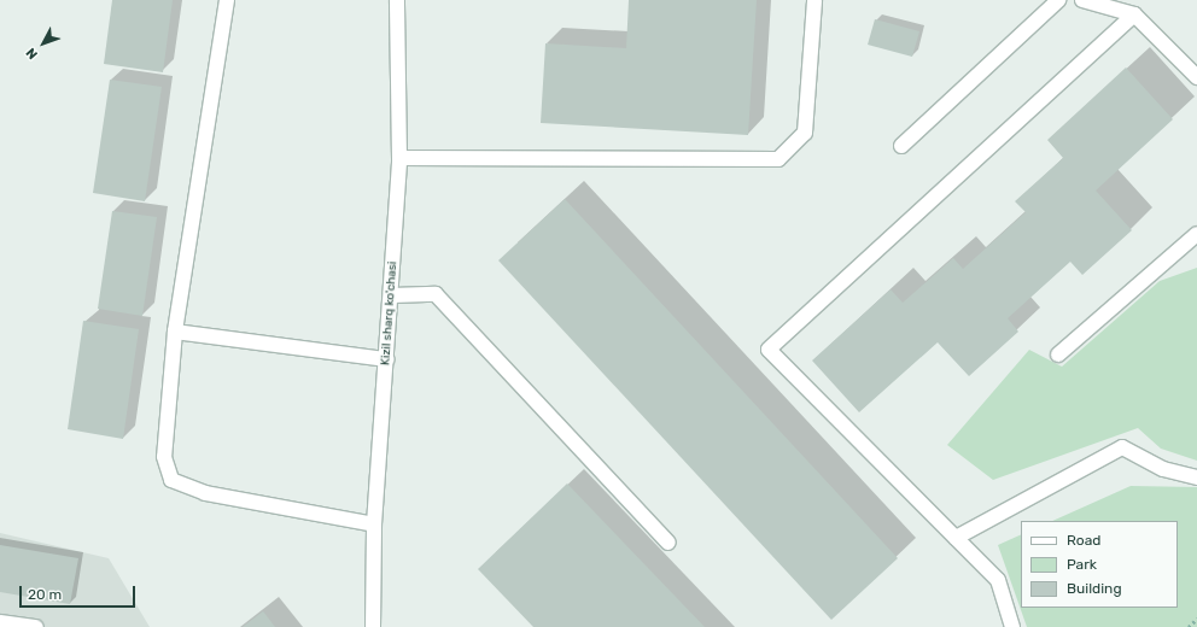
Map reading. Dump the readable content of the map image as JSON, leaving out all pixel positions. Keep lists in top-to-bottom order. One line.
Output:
{"streets":{"street":["Kizil sharq ko'chasi"]},"legend":["Road","Park","Building"],"scale_bar":"20 m","north":"bottom left"}
